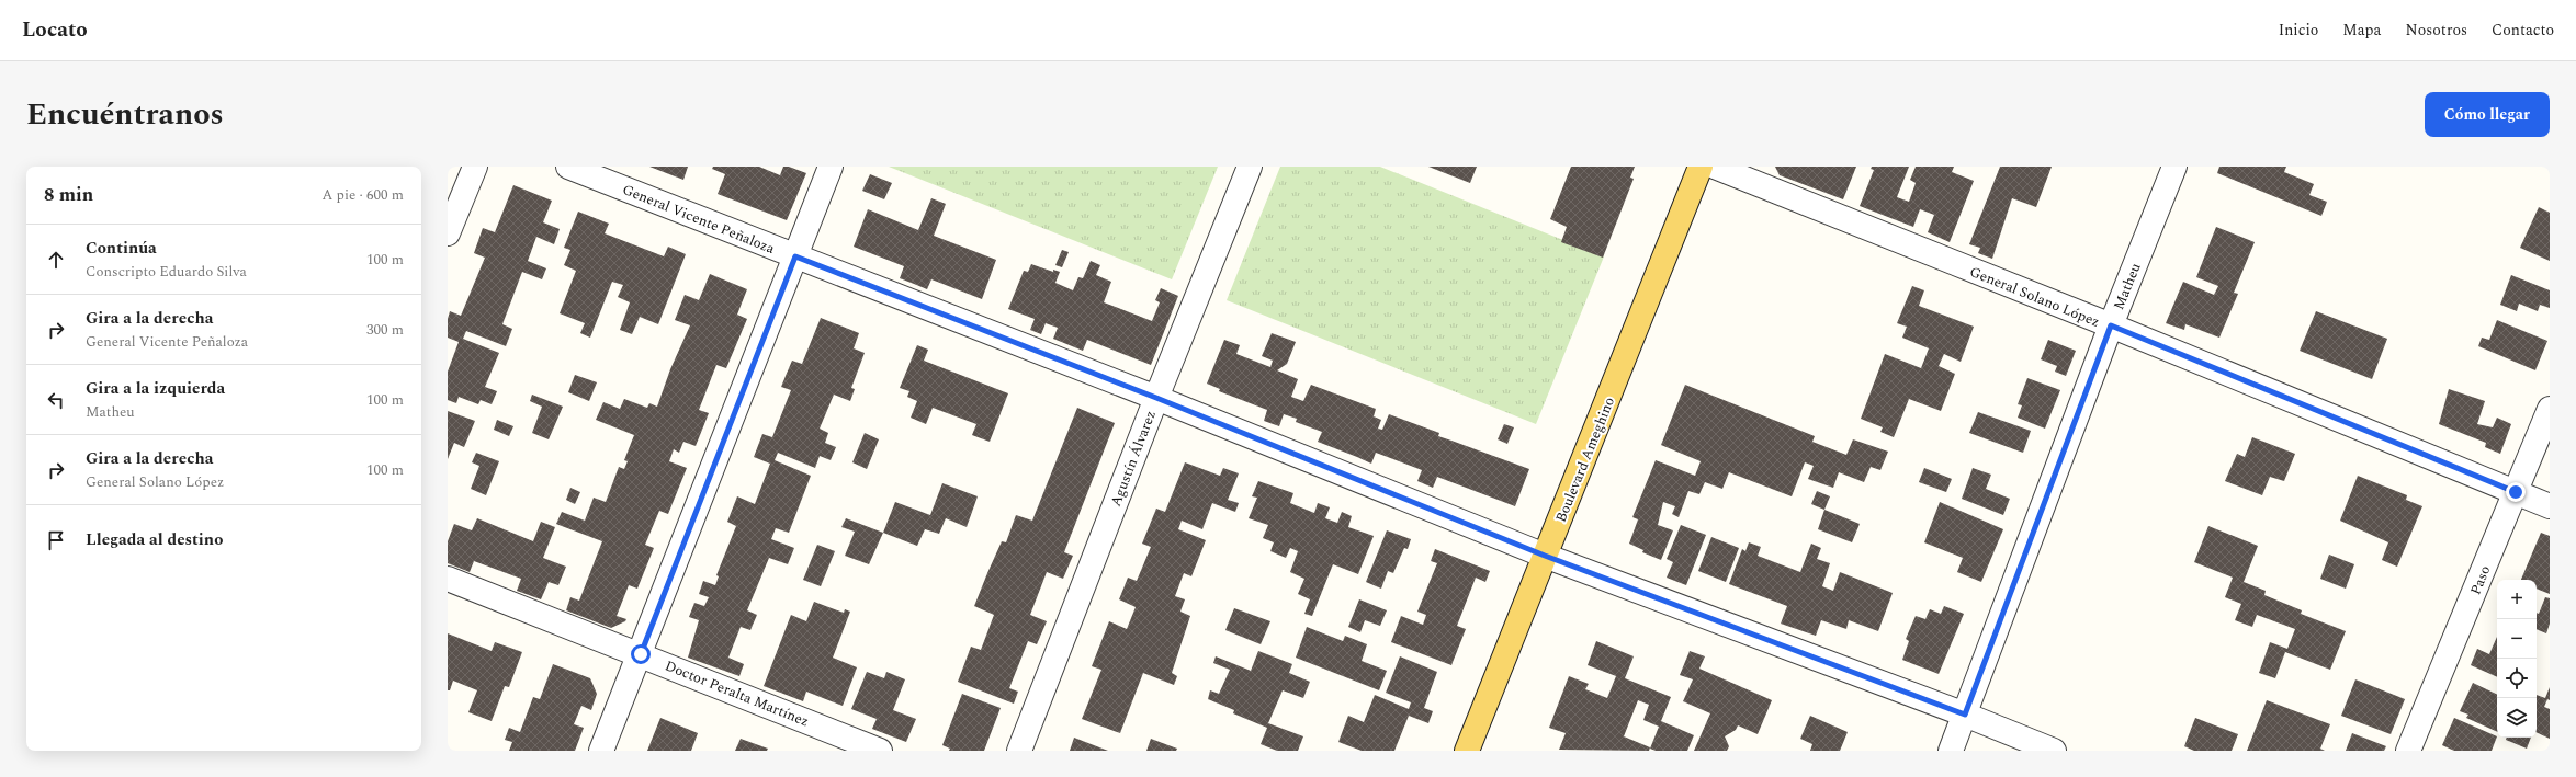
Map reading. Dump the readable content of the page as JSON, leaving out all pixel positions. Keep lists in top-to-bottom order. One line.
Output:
{"streets":{"main road":["Boulevard Ameghino"],"street":["General Vicente Peñaloza","Matheu","General Solano López","Agustín Álvarez","Paso","Doctor Peralta Martínez"]},"crossings":[["General Vicente Peñaloza","Matheu"],["General Vicente Peñaloza","Agustín Álvarez"],["General Vicente Peñaloza","Boulevard Ameghino"],["Matheu","General Solano López"],["General Solano López","Paso"]],"page":{"header":"Locato","nav":["Inicio","Mapa","Nosotros","Contacto"],"title":"Encuéntranos","buttons":"Cómo llegar","heading":["8 min","A pie · 600 m"],"list":[["Continúa","Conscripto Eduardo Silva","100 m"],["Gira a la derecha","General Vicente Peñaloza","300 m"],["Gira a la izquierda","Matheu","100 m"],["Gira a la derecha","General Solano López","100 m"],"Llegada al destino"],"map_buttons":["+","−"]}}
